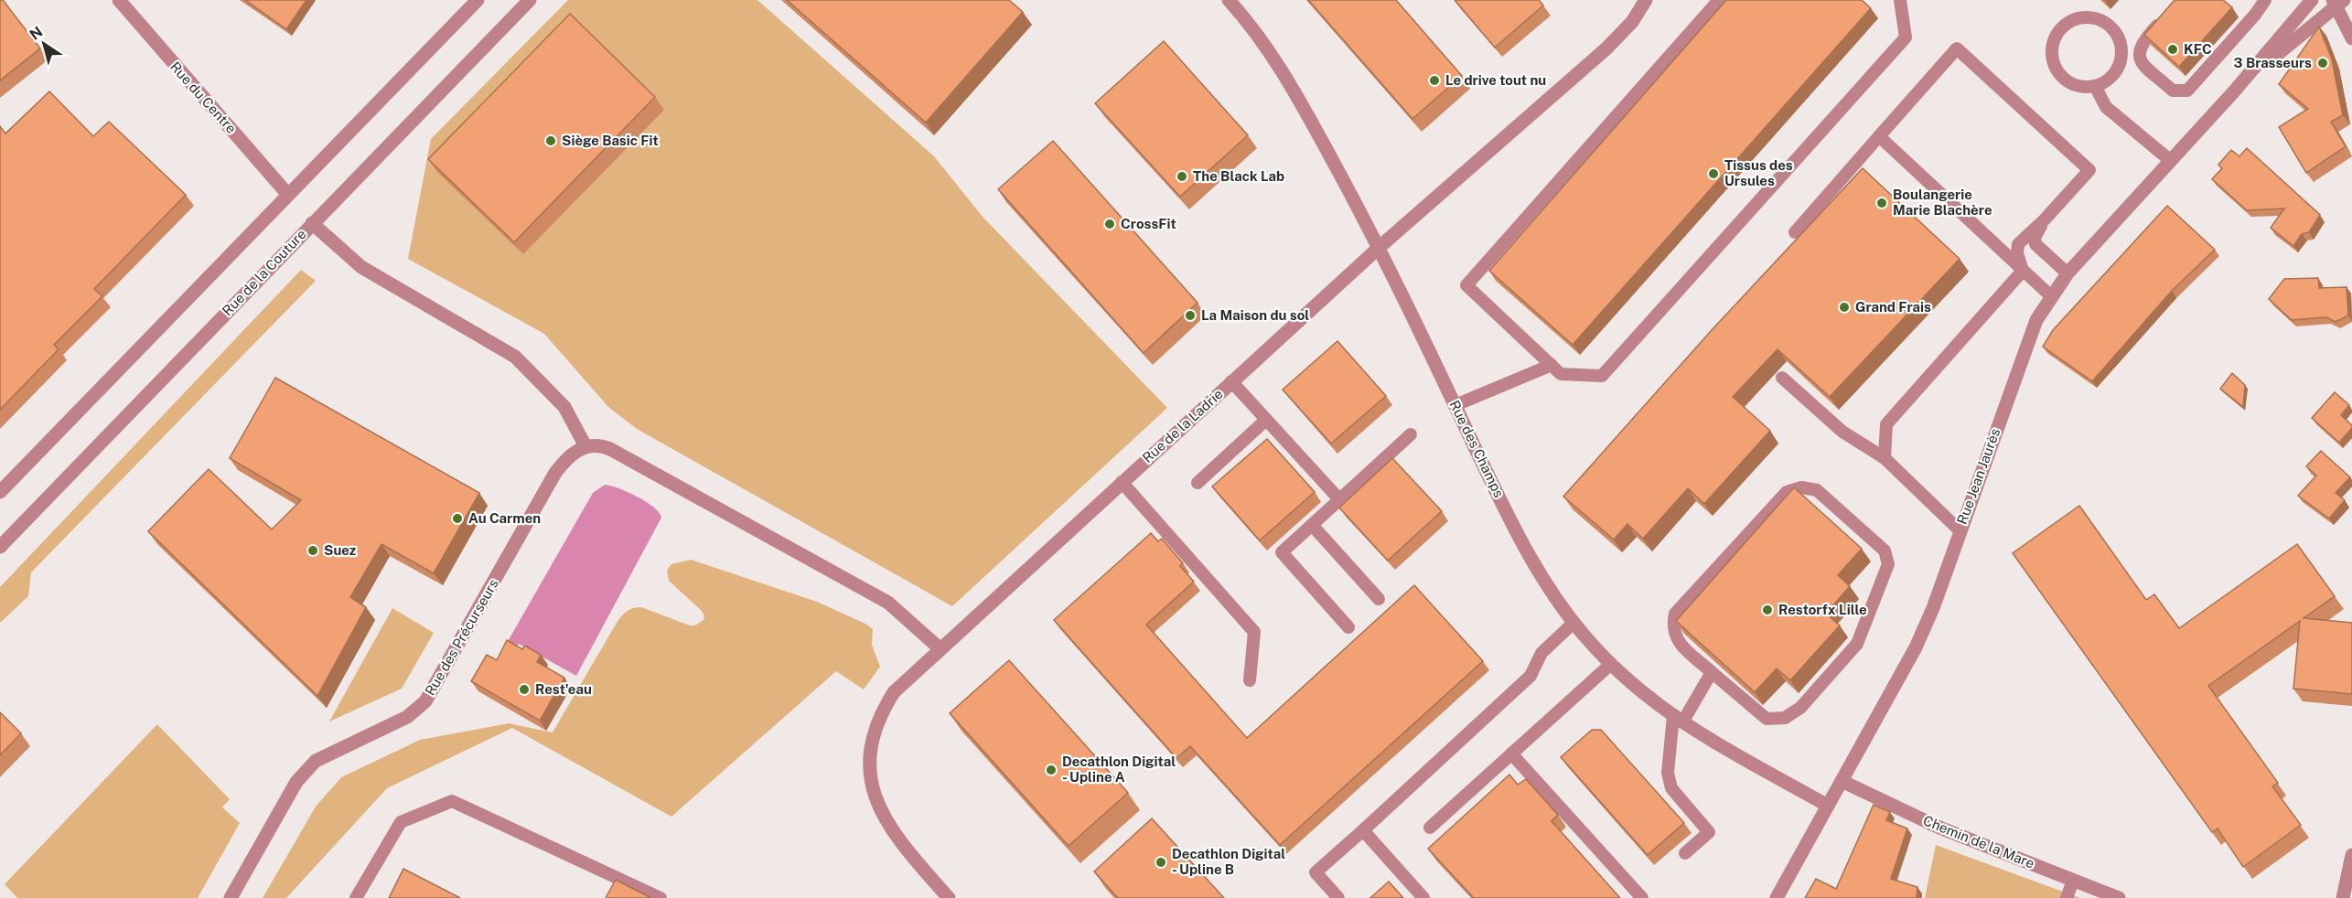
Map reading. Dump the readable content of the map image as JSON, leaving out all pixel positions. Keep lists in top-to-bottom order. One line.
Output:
{"streets":{"street":["Rue du Centre","Rue de la Couture","Rue de la Ladrie","Rue des Champs","Rue Jean Jaurès","Rue des Précurseurs","Chemin de la Mare"]},"crossings":[["Rue de la Ladrie","Rue des Champs"],["Rue des Champs","Rue Jean Jaurès"],["Rue Jean Jaurès","Chemin de la Mare"]],"places":["KFC","3 Brasseurs","Le drive tout nu","Siège Basic Fit","Tissus des Ursules","The Black Lab","Boulangerie Marie Blachère","CrossFit","Grand Frais","La Maison du sol","Au Carmen","Suez","Restorfx Lille","Rest'eau","Decathlon Digital - Upline A","Decathlon Digital - Upline B"],"north":"top left"}
